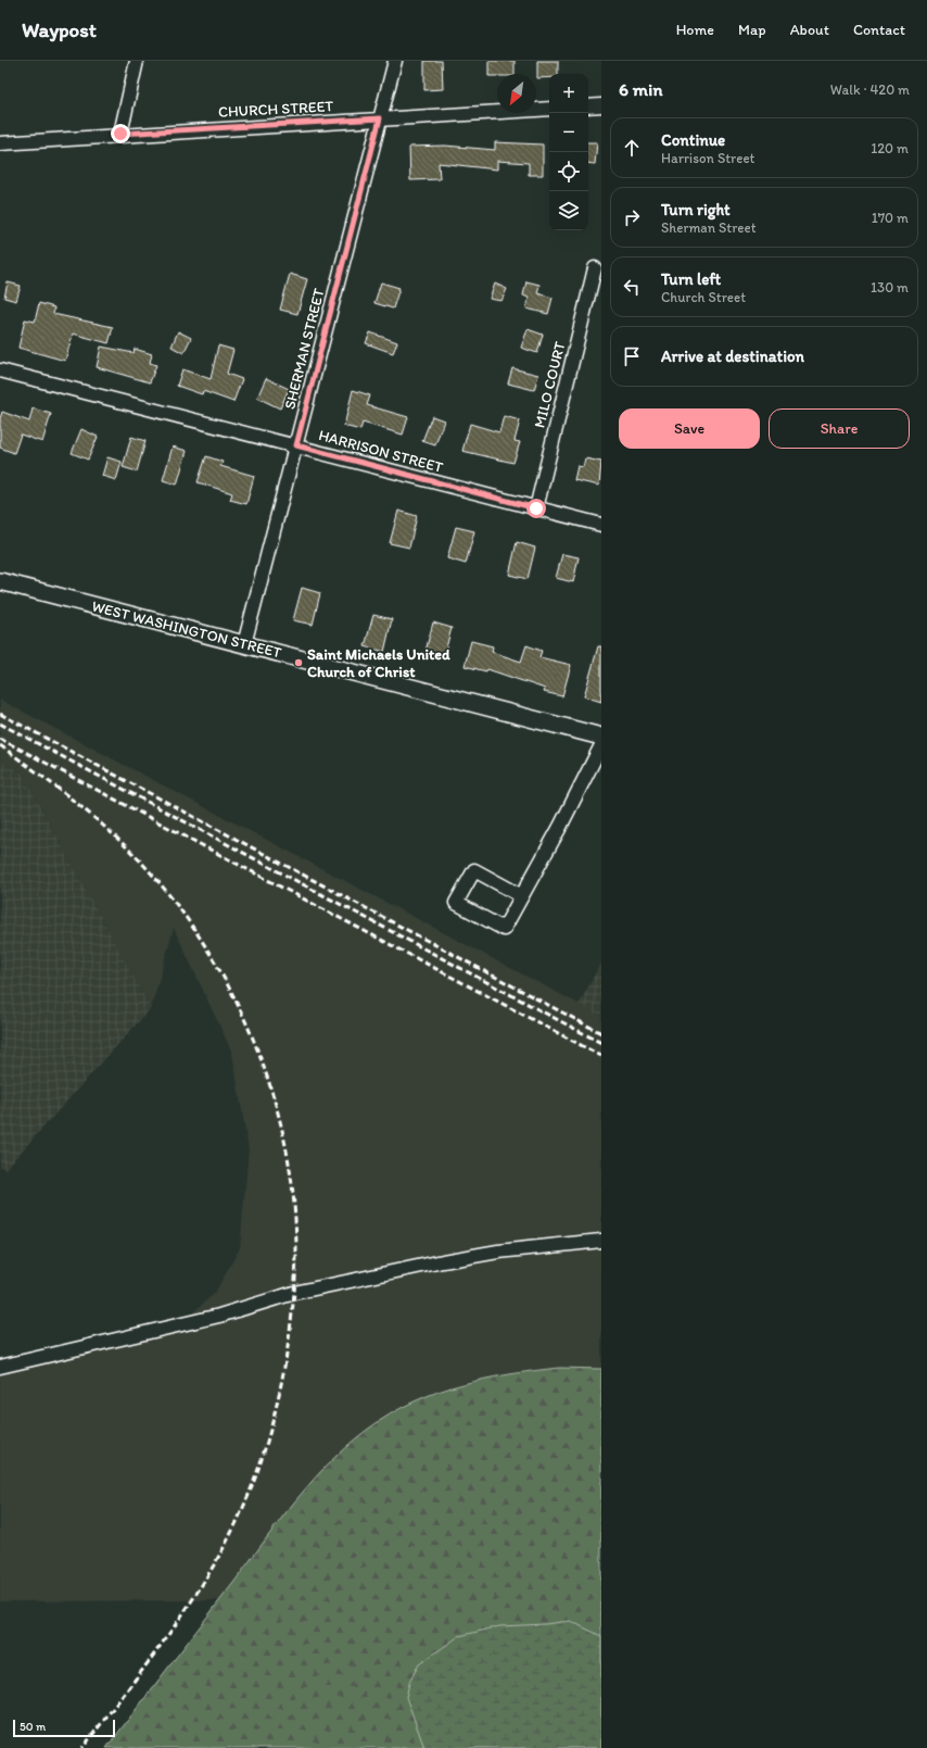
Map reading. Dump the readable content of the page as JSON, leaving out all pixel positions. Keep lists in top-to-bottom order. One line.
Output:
{"streets":{"main road":["WEST WASHINGTON STREET"],"street":["CHURCH STREET","SHERMAN STREET","MILO COURT","HARRISON STREET"]},"crossings":[["CHURCH STREET","SHERMAN STREET"],["SHERMAN STREET","HARRISON STREET"],["SHERMAN STREET","WEST WASHINGTON STREET"],["MILO COURT","HARRISON STREET"]],"places":["Saint Michaels United Church of Christ"],"scale_bar":"50 m","north":"bottom left","page":{"header":"Waypost","nav":["Home","Map","About","Contact"],"heading":["6 min","Walk · 420 m"],"map_buttons":["+","−"],"list":[["Continue","Harrison Street","120 m"],["Turn right","Sherman Street","170 m"],["Turn left","Church Street","130 m"],"Arrive at destination"],"buttons":["Save","Share"],"scale":"50 m"}}
